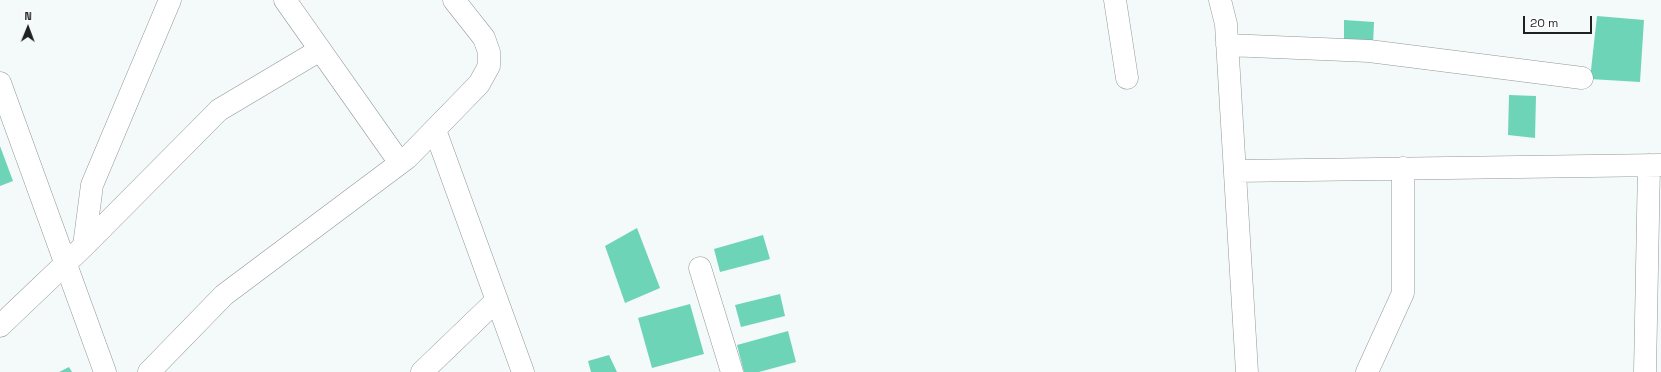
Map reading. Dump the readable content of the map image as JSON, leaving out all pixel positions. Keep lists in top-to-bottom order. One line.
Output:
{"scale_bar":"20 m","north":"top"}
